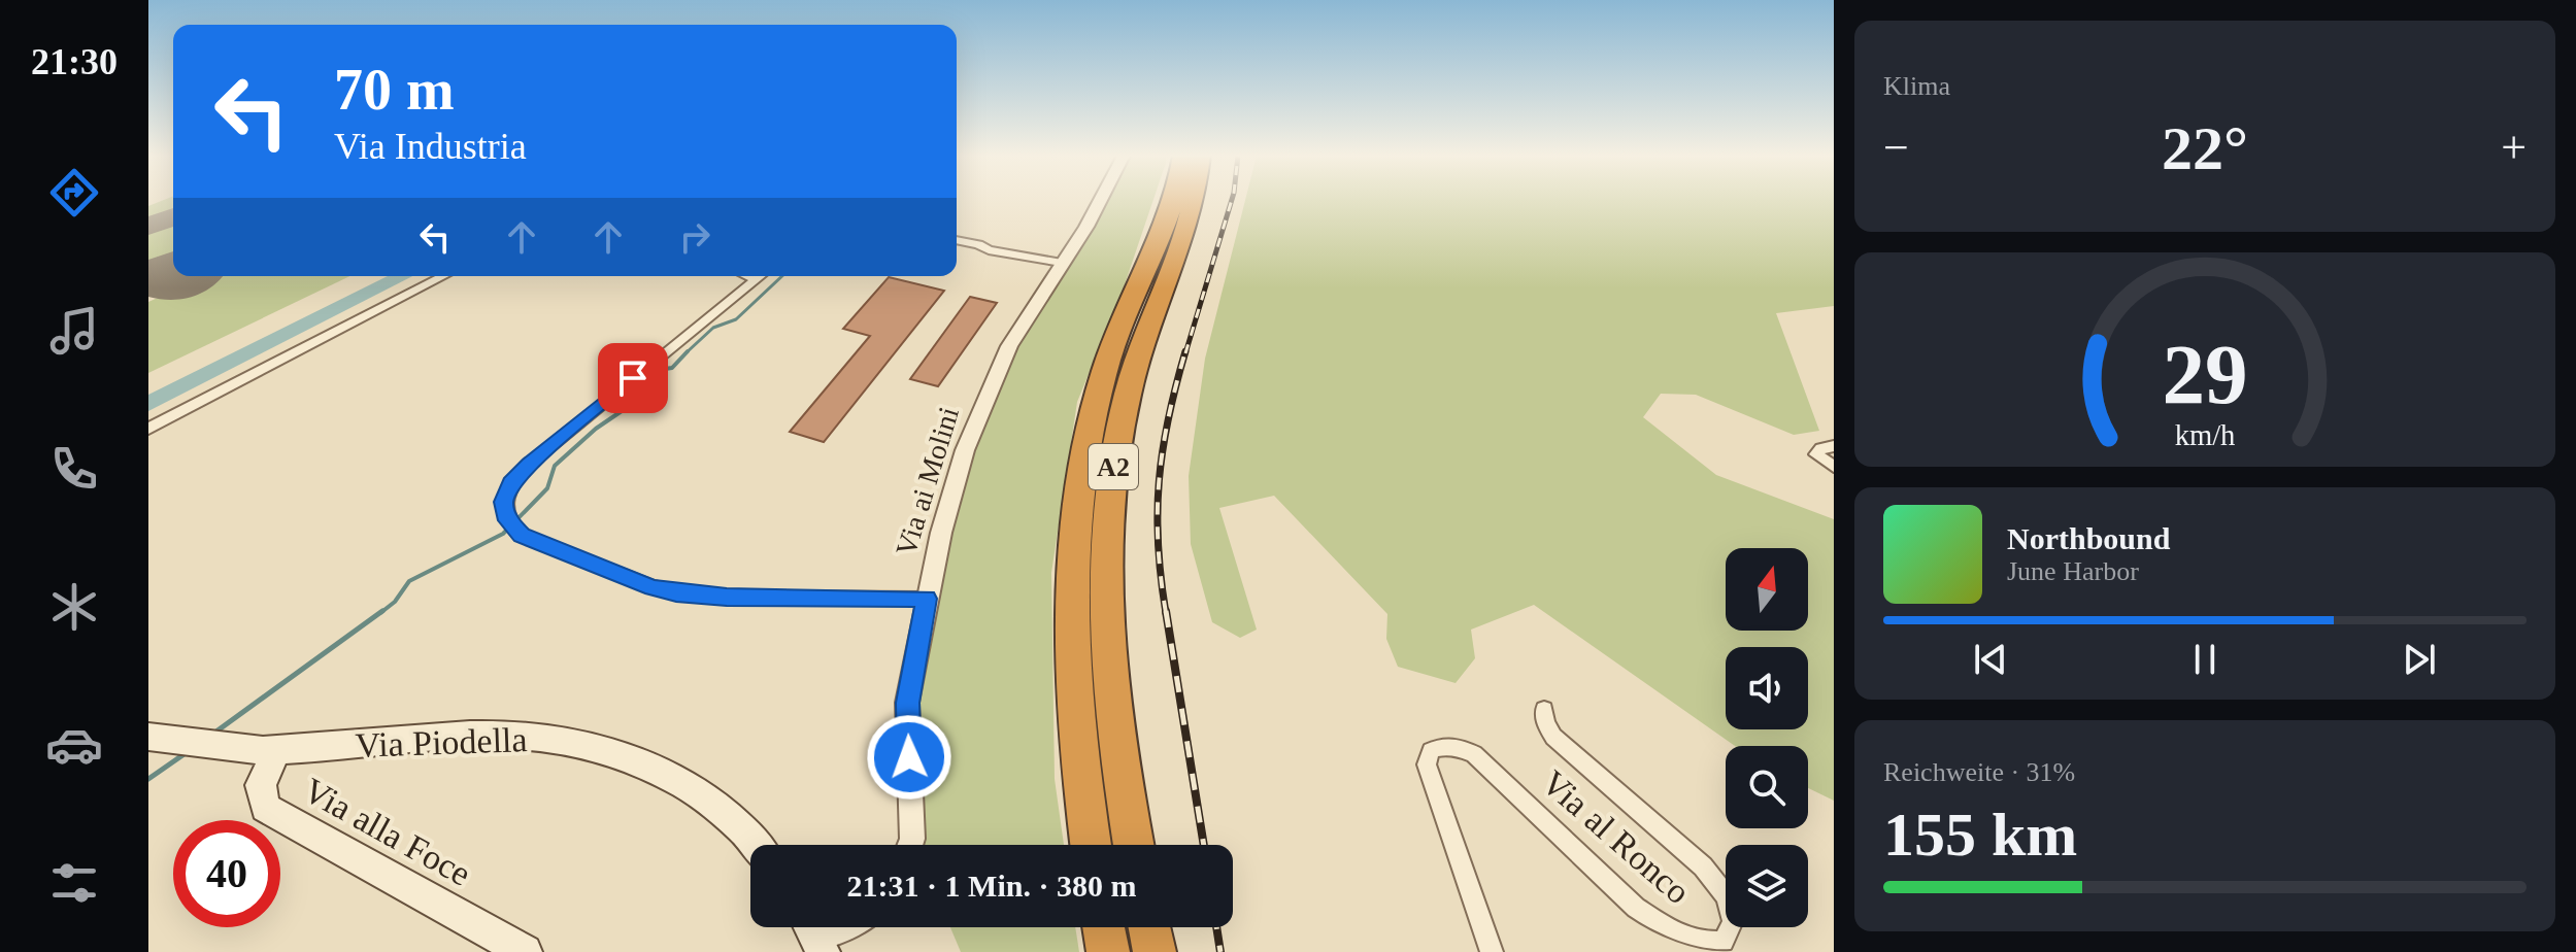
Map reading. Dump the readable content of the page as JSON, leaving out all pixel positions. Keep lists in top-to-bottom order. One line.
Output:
{"streets":{"highway":["A2"],"main road":["Via Piodella","Via alla Foce"],"street":["Via ai Molini","Via al Ronco"]},"crossings":[["Via Piodella","Via alla Foce"]],"north":"top","page":{"tabs":"21:30","tile":["Klima",["Reichweite · 31%","155 km"]],"turn":["70 m","Via Industria"],"heat":["−","22°","+"],"song":["Northbound","June Harbor"],"limit":"40","trip":"21:31 · 1 Min. · 380 m","gauge":["29","km/h"]}}
